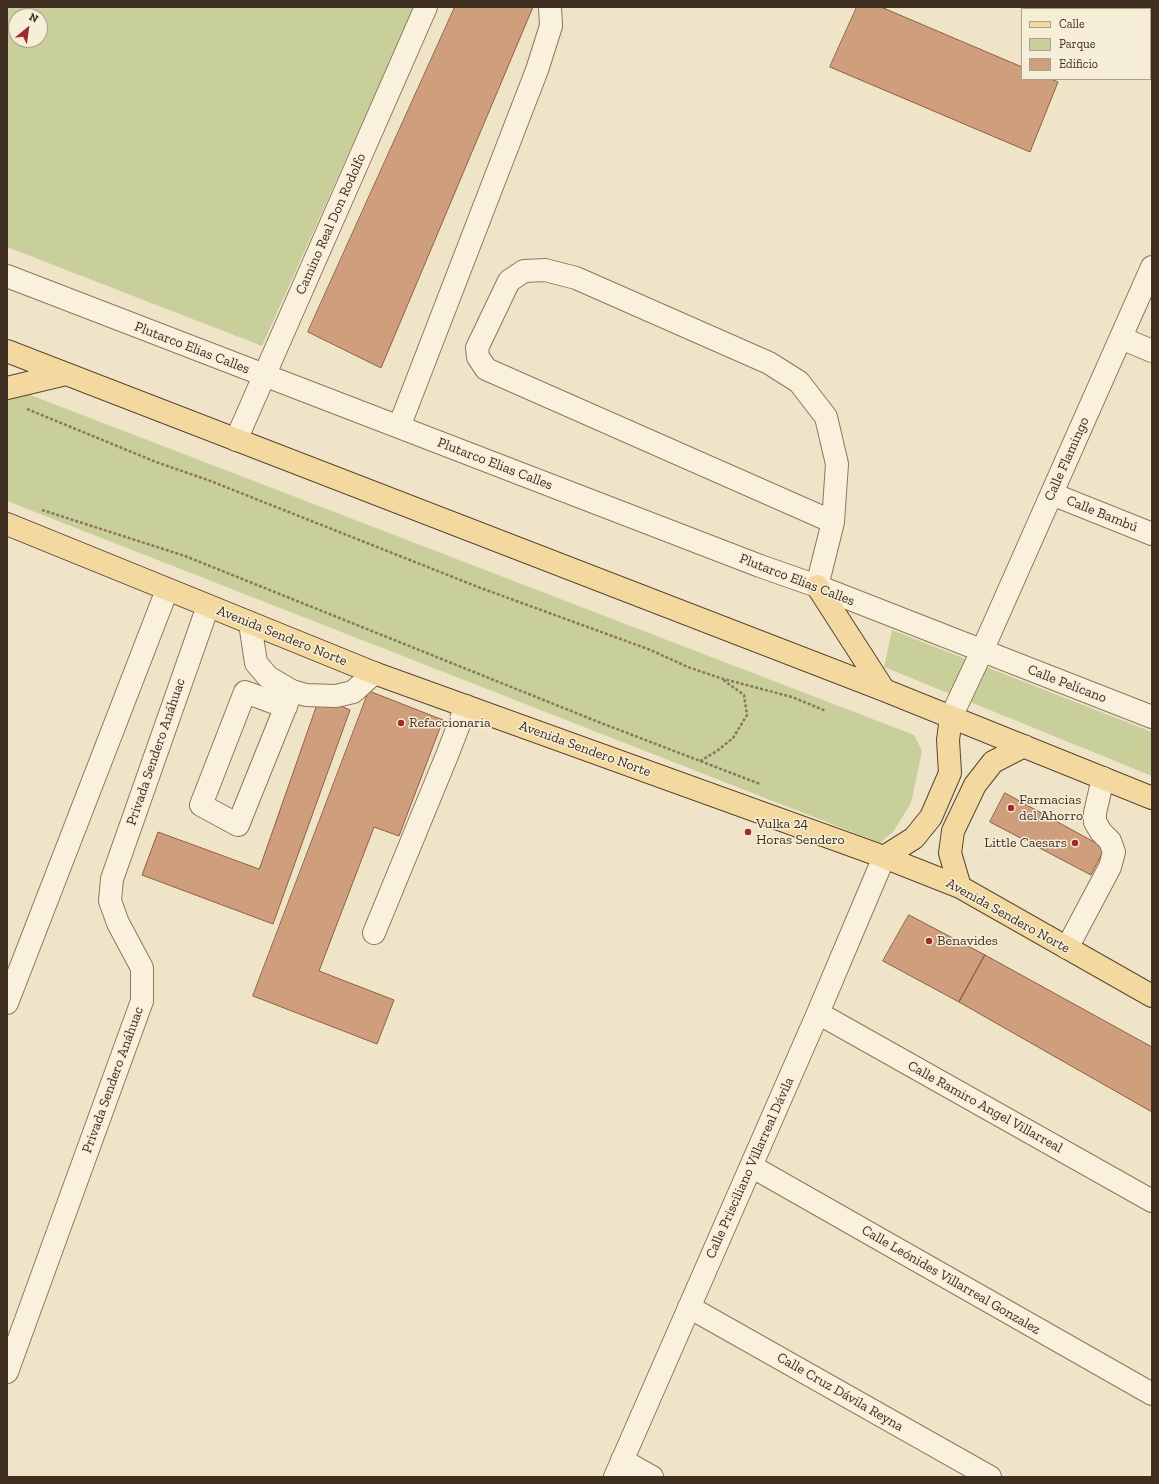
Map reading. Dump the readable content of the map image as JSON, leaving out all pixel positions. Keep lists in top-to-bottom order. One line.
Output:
{"streets":{"main road":["Avenida Sendero Norte"],"street":["Camino Real Don Rodolfo","Plutarco Elias Calles","Calle Flamingo","Calle Bambú","Calle Pelícano","Privada Sendero Anáhuac","Calle Ramiro Angel Villarreal","Calle Prisciliano Villarreal Dávila","Calle Leónides Villarreal Gonzalez","Calle Cruz Dávila Reyna"]},"crossings":[["Camino Real Don Rodolfo","Plutarco Elias Calles"],["Plutarco Elias Calles","Calle Flamingo"],["Plutarco Elias Calles","Calle Pelícano"],["Calle Flamingo","Calle Bambú"],["Calle Flamingo","Calle Pelícano"],["Avenida Sendero Norte","Privada Sendero Anáhuac"],["Avenida Sendero Norte","Calle Prisciliano Villarreal Dávila"],["Calle Ramiro Angel Villarreal","Calle Prisciliano Villarreal Dávila"],["Calle Prisciliano Villarreal Dávila","Calle Leónides Villarreal Gonzalez"],["Calle Prisciliano Villarreal Dávila","Calle Cruz Dávila Reyna"]],"places":["Refaccionaria","Farmacias del Ahorro","Vulka 24 Horas Sendero","Little Caesars","Benavides"],"legend":["Calle","Parque","Edificio"],"north":"top right"}
